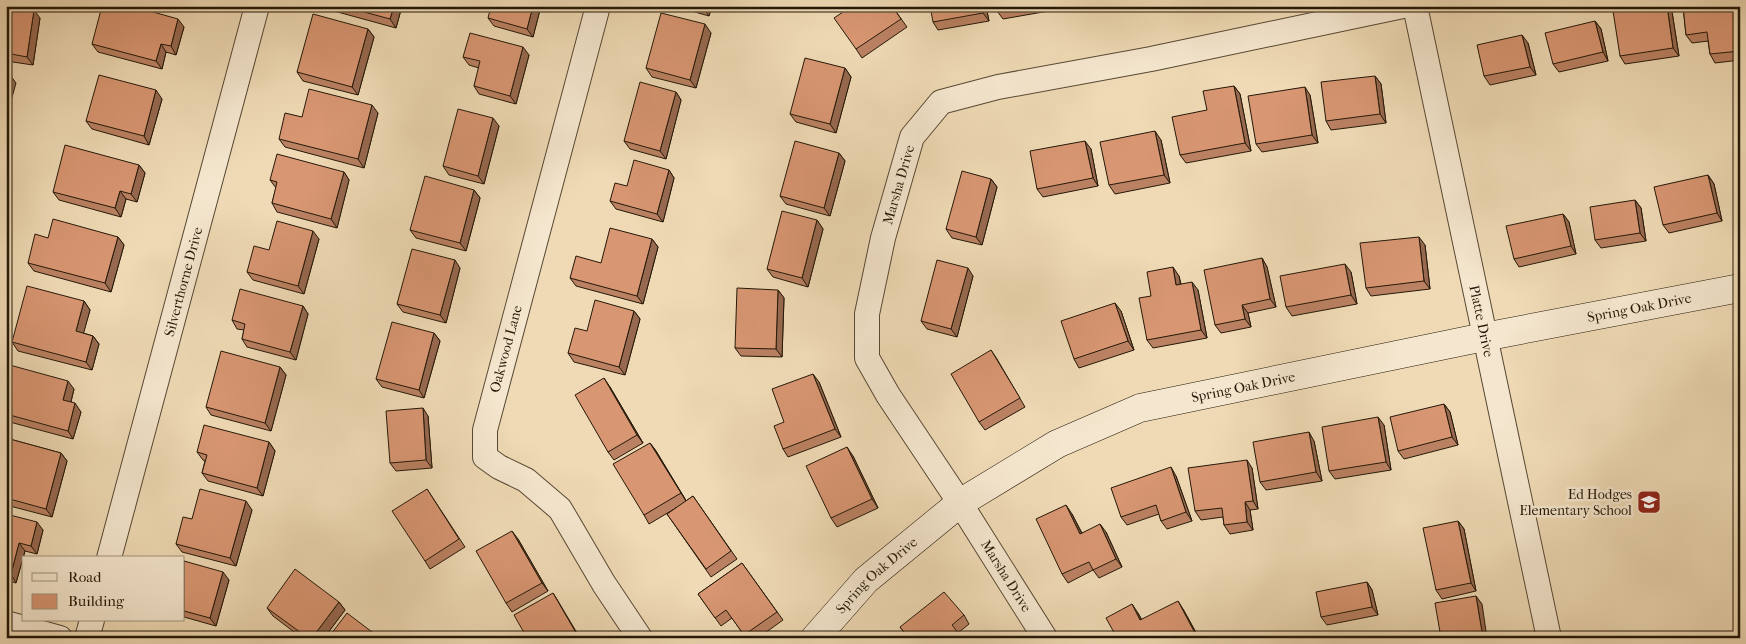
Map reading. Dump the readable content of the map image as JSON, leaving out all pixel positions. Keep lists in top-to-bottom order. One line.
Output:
{"streets":{"street":["Marsha Drive","Silverthorne Drive","Spring Oak Drive","Platte Drive","Oakwood Lane"]},"crossings":[["Marsha Drive","Spring Oak Drive"],["Spring Oak Drive","Platte Drive"]],"places":{"school or university":["Ed Hodges Elementary School"]},"legend":["Road","Building"]}
